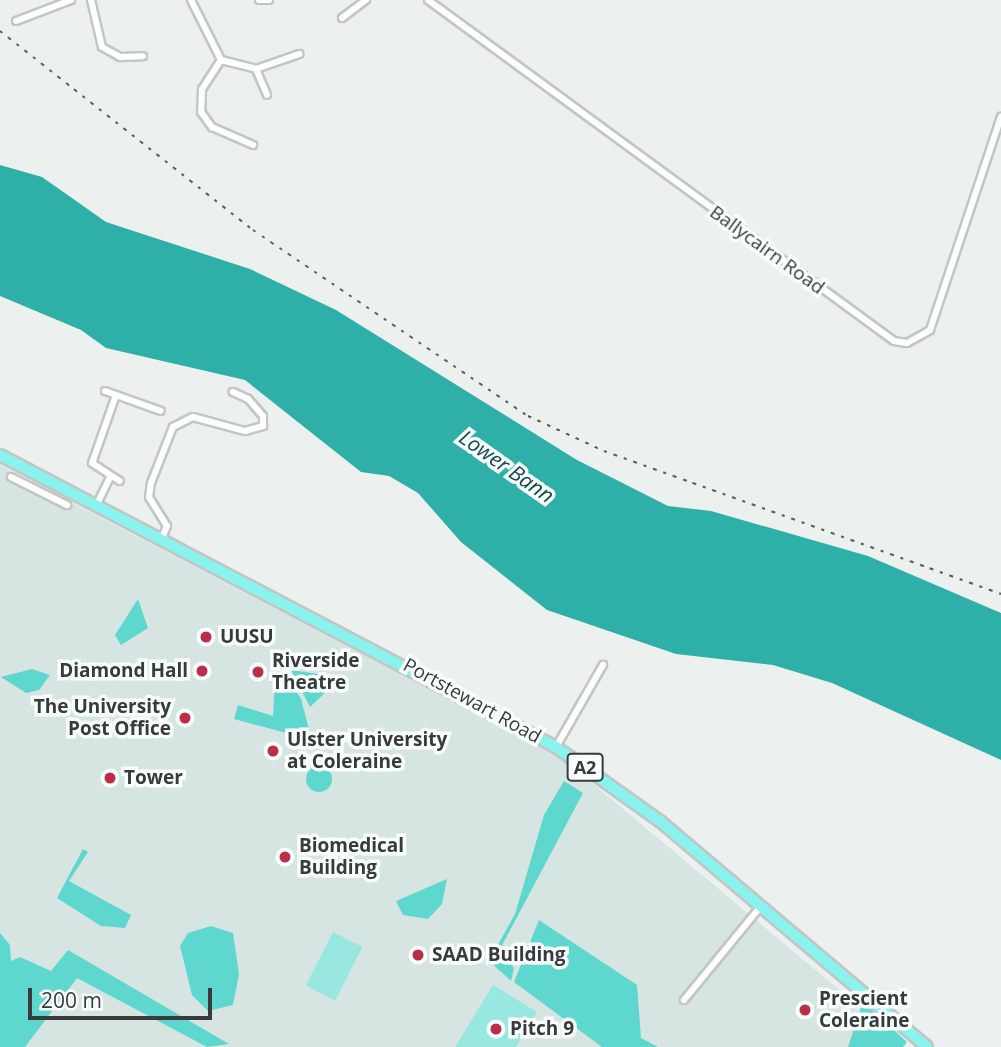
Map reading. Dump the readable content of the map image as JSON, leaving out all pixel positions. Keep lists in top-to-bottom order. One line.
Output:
{"streets":{"main road":["Portstewart Road","A2"],"street":["Ballycairn Road"]},"water":["Lower Bann"],"places":["UUSU","Diamond Hall","Riverside Theatre","The University Post Office","Ulster University at Coleraine","Tower","Biomedical Building","SAAD Building","Prescient Coleraine","Pitch 9"],"scale_bar":"200 m"}
